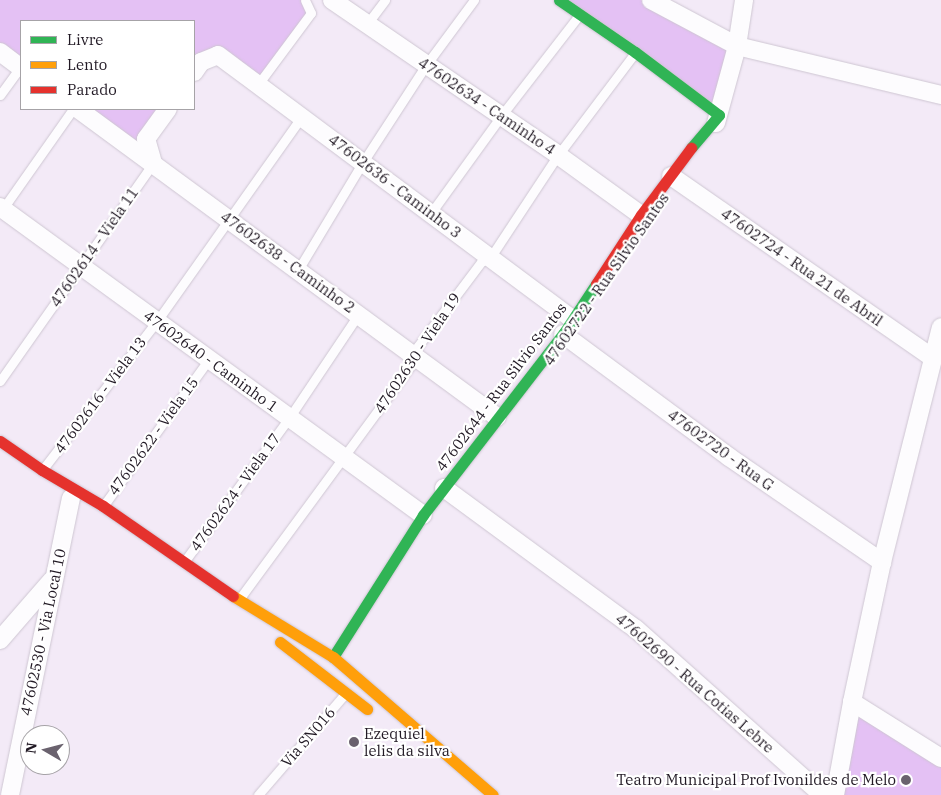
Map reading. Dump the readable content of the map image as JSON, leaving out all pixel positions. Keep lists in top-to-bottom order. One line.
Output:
{"streets":{"street":["47602634 - Caminho 4","47602636 - Caminho 3","47602638 - Caminho 2","47602724 - Rua 21 de Abril","47602722 - Rua Silvio Santos","47602640 - Caminho 1","47602644 - Rua Silvio Santos","47602720 - Rua G","47602530 - Via Local 10","47602690 - Rua Cotias Lebre"],"lane":["47602614 - Viela 11","47602630 - Viela 19","47602616 - Viela 13","47602622 - Viela 15","47602624 - Viela 17","Via SN016"]},"crossings":[["47602634 - Caminho 4","47602630 - Viela 19"],["47602634 - Caminho 4","47602644 - Rua Silvio Santos"],["47602636 - Caminho 3","47602722 - Rua Silvio Santos"],["47602636 - Caminho 3","47602630 - Viela 19"],["47602636 - Caminho 3","47602644 - Rua Silvio Santos"],["47602636 - Caminho 3","47602616 - Viela 13"],["47602636 - Caminho 3","47602720 - Rua G"],["47602614 - Viela 11","47602638 - Caminho 2"],["47602614 - Viela 11","47602640 - Caminho 1"],["47602638 - Caminho 2","47602630 - Viela 19"],["47602638 - Caminho 2","47602644 - Rua Silvio Santos"],["47602638 - Caminho 2","47602616 - Viela 13"],["47602638 - Caminho 2","47602624 - Viela 17"],["47602724 - Rua 21 de Abril","47602722 - Rua Silvio Santos"],["47602724 - Rua 21 de Abril","47602644 - Rua Silvio Santos"],["47602722 - Rua Silvio Santos","47602644 - Rua Silvio Santos"],["47602722 - Rua Silvio Santos","47602720 - Rua G"],["47602722 - Rua Silvio Santos","47602690 - Rua Cotias Lebre"],["47602630 - Viela 19","47602640 - Caminho 1"],["47602640 - Caminho 1","47602644 - Rua Silvio Santos"],["47602640 - Caminho 1","47602616 - Viela 13"],["47602640 - Caminho 1","47602622 - Viela 15"],["47602640 - Caminho 1","47602624 - Viela 17"],["47602644 - Rua Silvio Santos","47602720 - Rua G"],["47602644 - Rua Silvio Santos","47602690 - Rua Cotias Lebre"]],"places":["Ezequiel lelis da silva","Teatro Municipal Prof Ivonildes de Melo"],"legend":["Livre","Lento","Parado"],"north":"left"}
